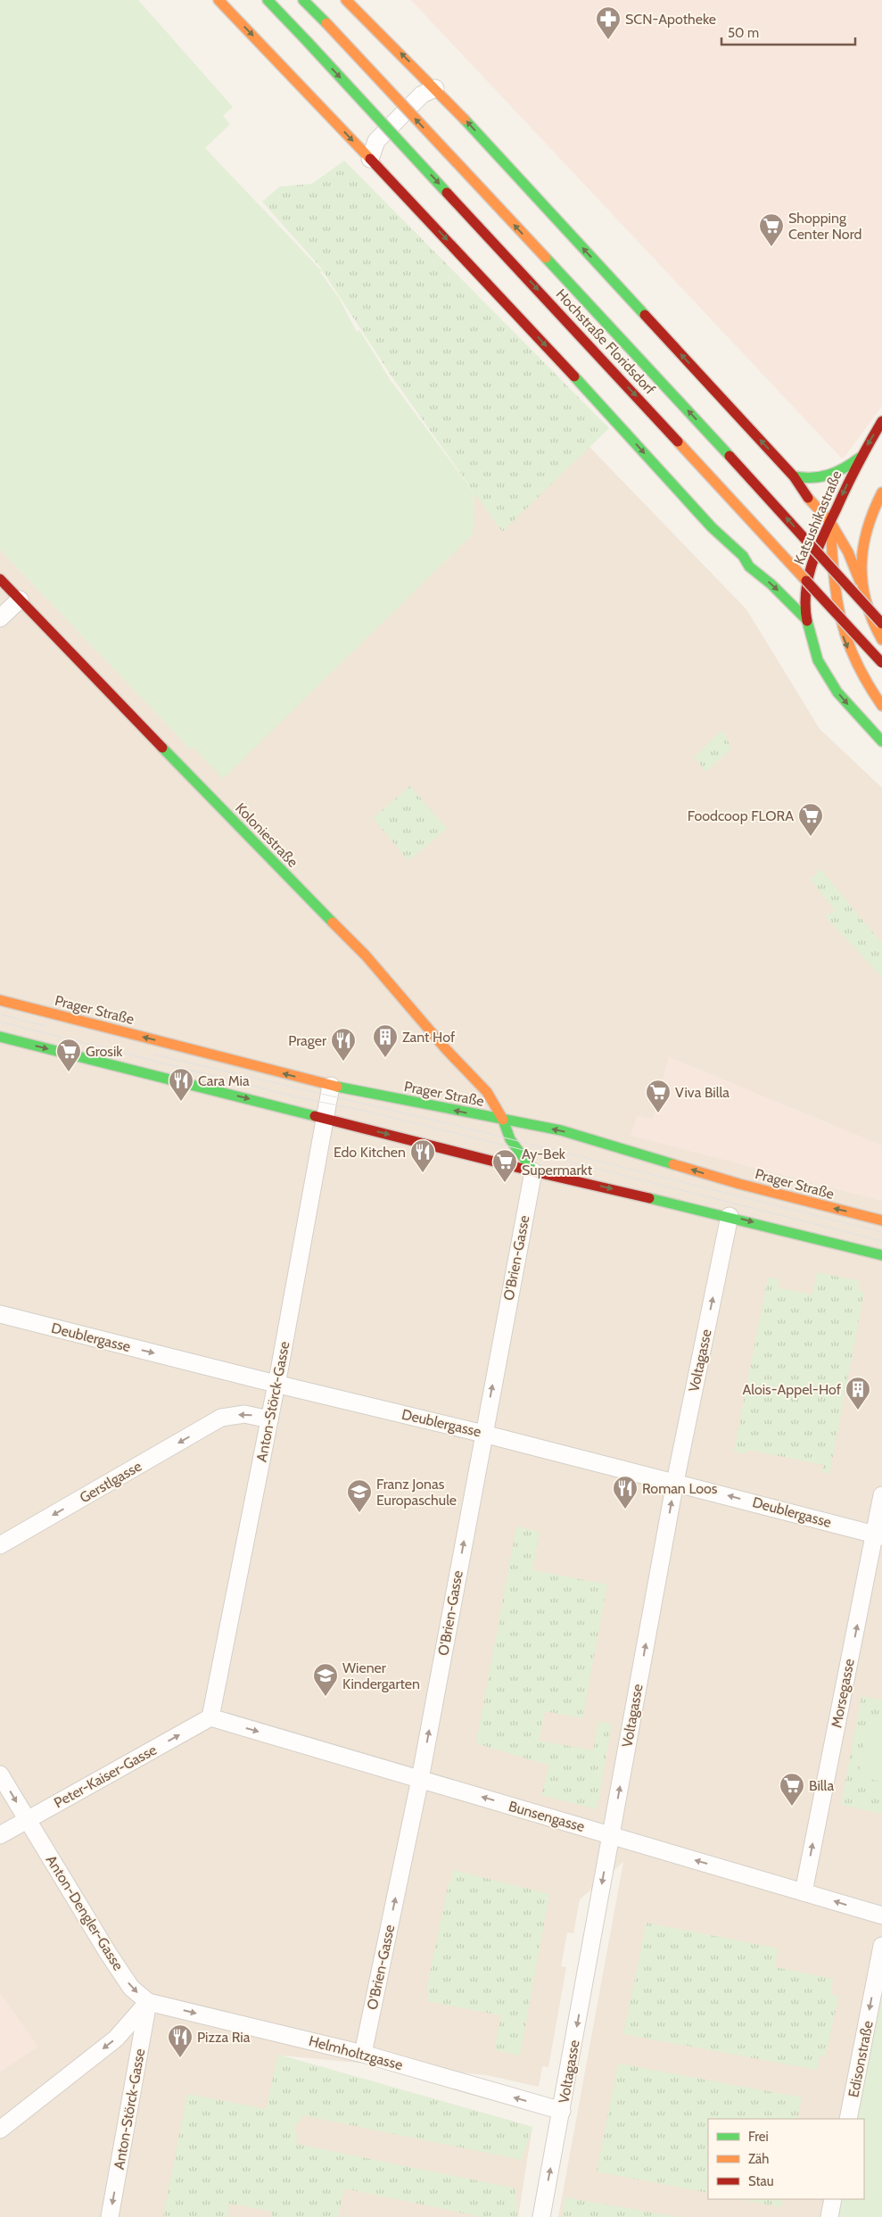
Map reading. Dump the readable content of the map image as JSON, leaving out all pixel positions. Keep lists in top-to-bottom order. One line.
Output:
{"streets":{"main road":["Hochstraße Floridsdorf","Katsushikastraße","Koloniestraße","Prager Straße"],"street":["O'Brien-Gasse","Deublergasse","Voltagasse","Anton-Störck-Gasse","Gerstlgasse","Morsegasse","Peter-Kaiser-Gasse","Bunsengasse","Anton-Dengler-Gasse","Helmholtzgasse","Edisonstraße"]},"crossings":[["Koloniestraße","Prager Straße"],["Koloniestraße","O'Brien-Gasse"],["Prager Straße","Anton-Störck-Gasse"],["O'Brien-Gasse","Deublergasse"],["O'Brien-Gasse","Bunsengasse"],["O'Brien-Gasse","Helmholtzgasse"],["Deublergasse","Voltagasse"],["Deublergasse","Anton-Störck-Gasse"],["Deublergasse","Morsegasse"],["Voltagasse","Bunsengasse"],["Voltagasse","Helmholtzgasse"],["Anton-Störck-Gasse","Gerstlgasse"],["Anton-Störck-Gasse","Peter-Kaiser-Gasse"],["Anton-Störck-Gasse","Bunsengasse"],["Anton-Störck-Gasse","Anton-Dengler-Gasse"],["Anton-Störck-Gasse","Helmholtzgasse"],["Morsegasse","Bunsengasse"],["Peter-Kaiser-Gasse","Bunsengasse"],["Peter-Kaiser-Gasse","Anton-Dengler-Gasse"],["Anton-Dengler-Gasse","Helmholtzgasse"]],"one_way":["O'Brien-Gasse","Gerstlgasse","Morsegasse","Peter-Kaiser-Gasse","Anton-Dengler-Gasse","Edisonstraße"],"places":{"pharmacy":["SCN-Apotheke"],"supermarket":["Shopping Center Nord","Foodcoop FLORA","Grosik","Viva Billa","Ay-Bek Supermarkt","Billa"],"building":["Zant Hof","Alois-Appel-Hof"],"restaurant":["Prager","Cara Mia","Edo Kitchen","Roman Loos","Pizza Ria"],"school or university":["Franz Jonas Europaschule","Wiener Kindergarten"]},"legend":["Frei","Zäh","Stau"],"scale_bar":"50 m"}
